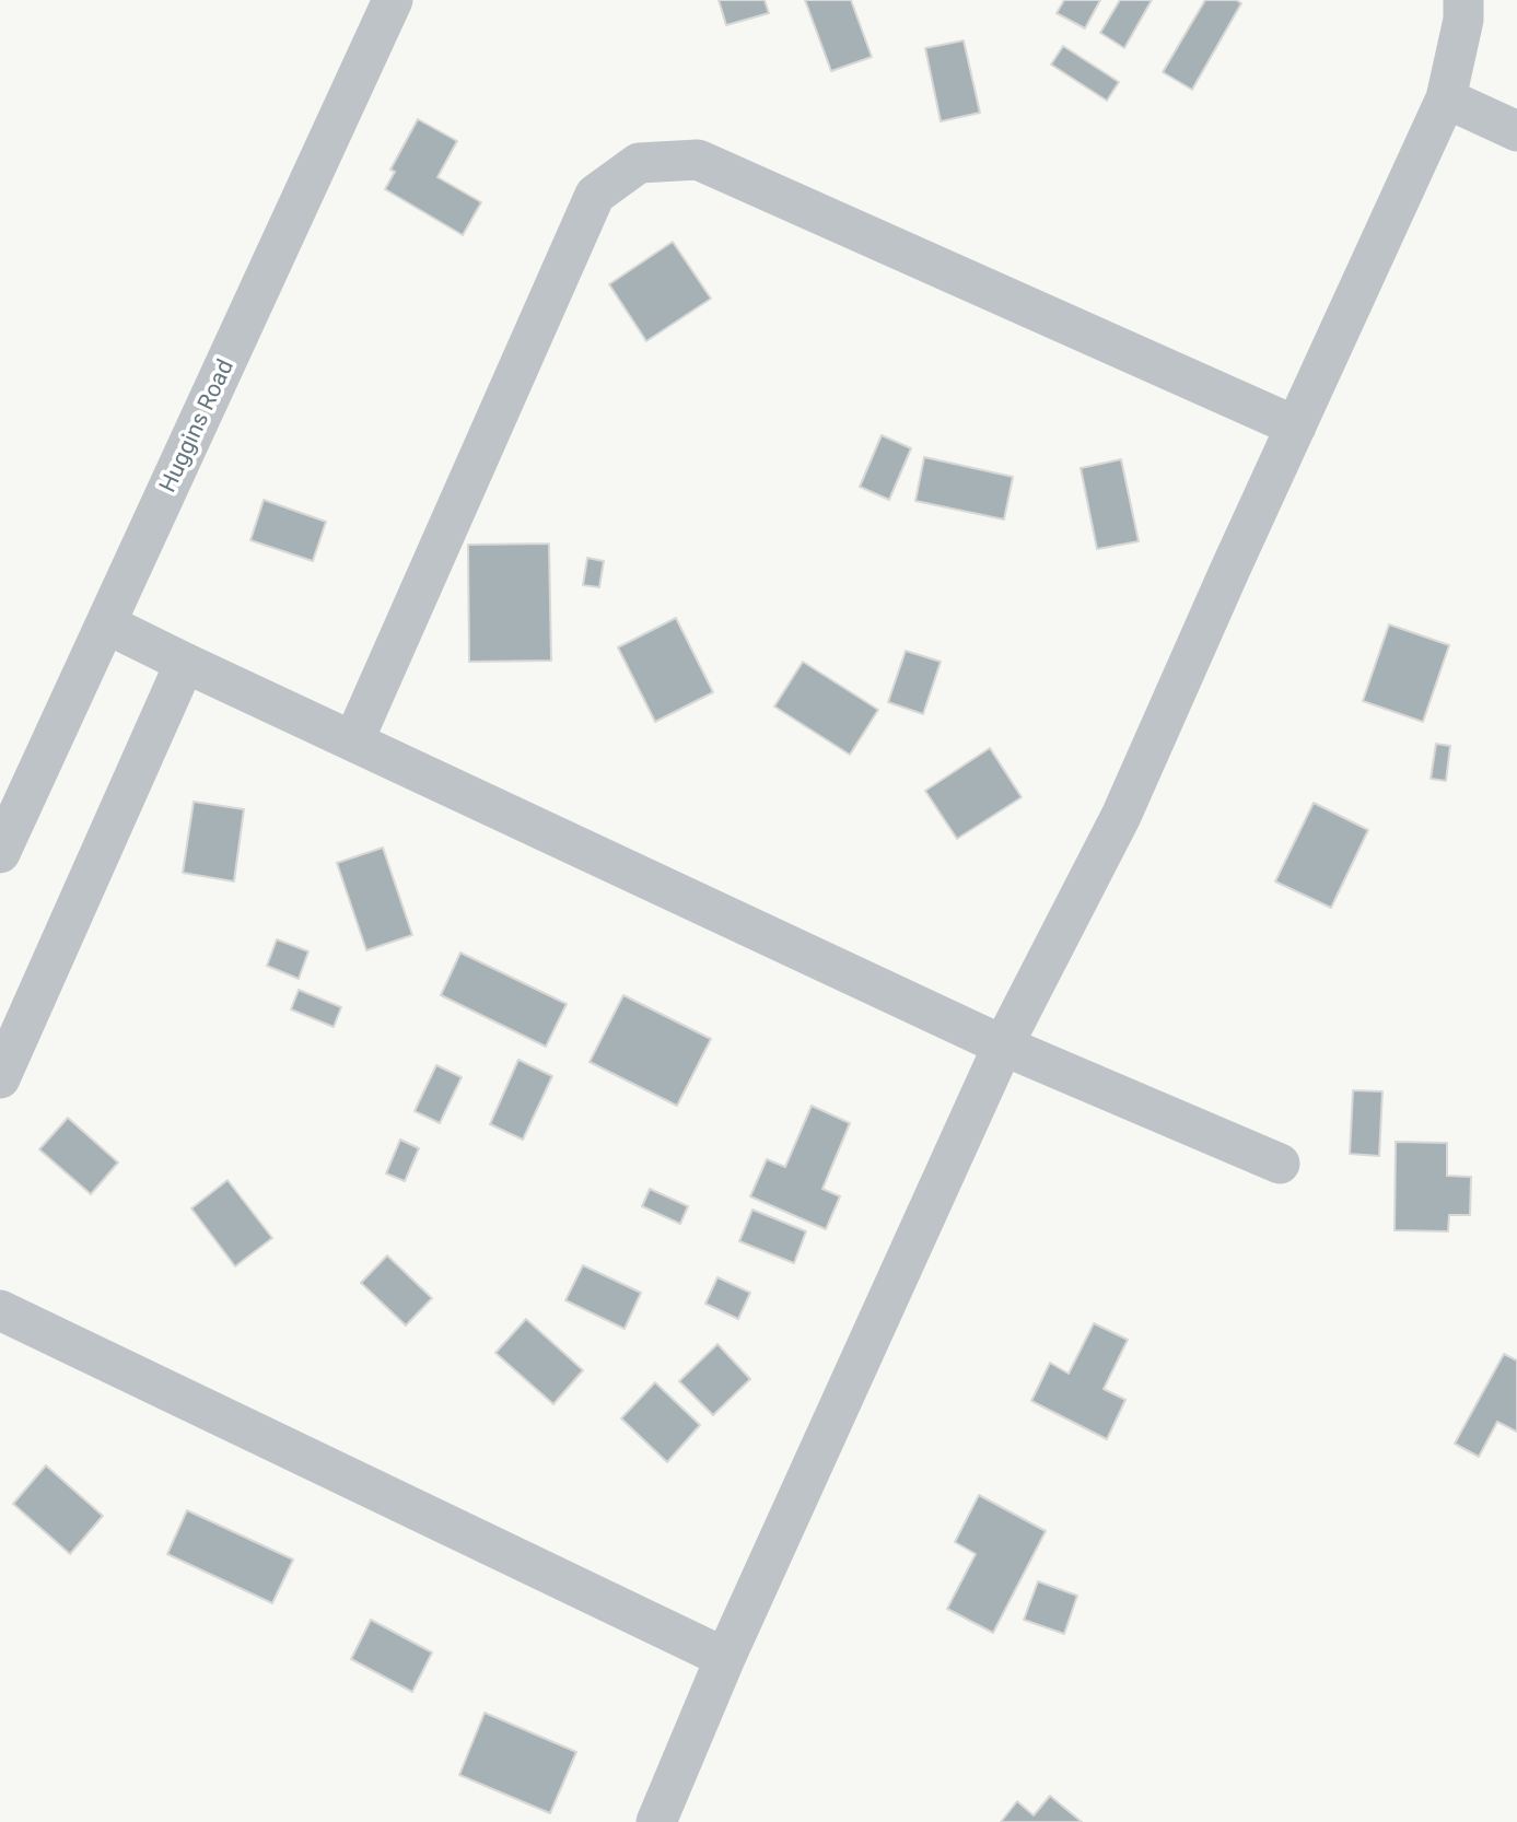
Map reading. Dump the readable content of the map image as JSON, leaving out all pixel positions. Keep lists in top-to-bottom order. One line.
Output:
{"streets":{"street":["Huggins Road"]}}
